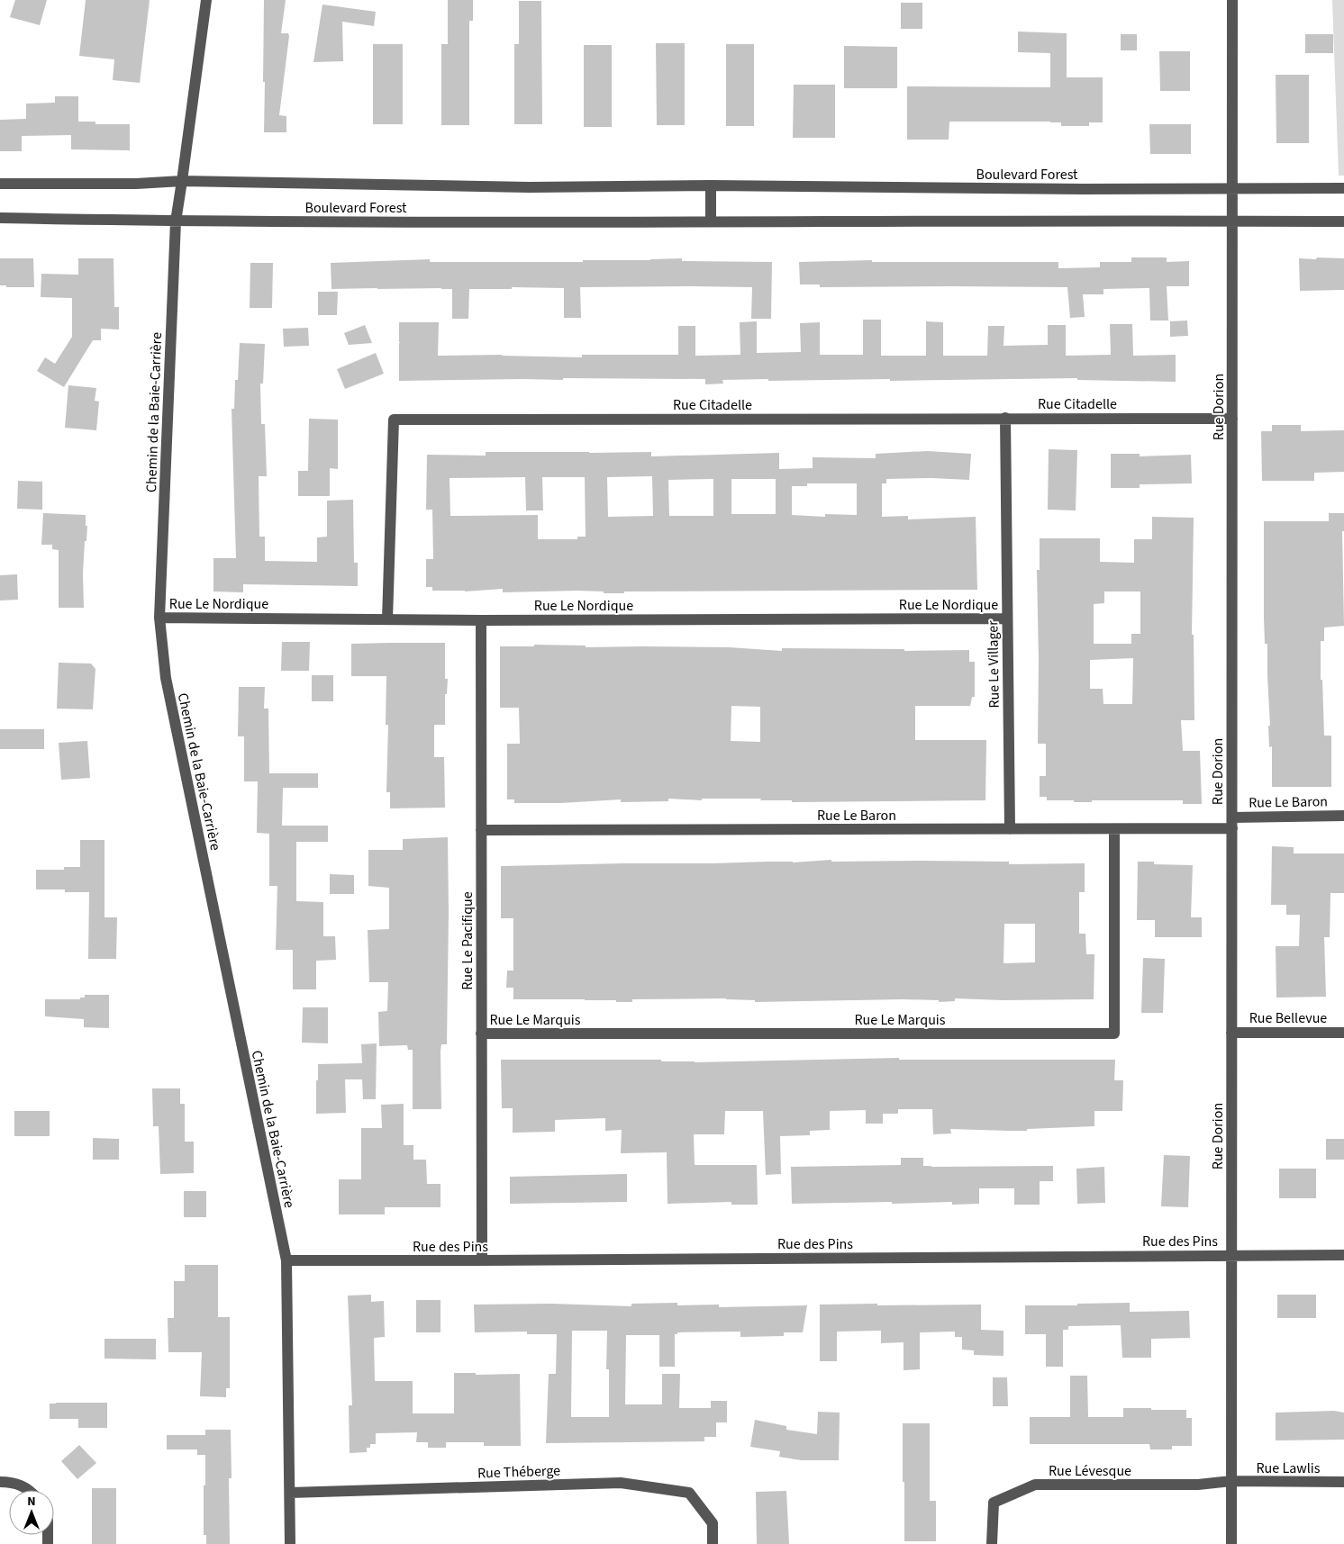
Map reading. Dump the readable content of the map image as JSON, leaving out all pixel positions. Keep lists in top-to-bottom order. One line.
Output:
{"streets":{"street":["Boulevard Forest","Rue Citadelle","Rue Dorion","Chemin de la Baie-Carrière","Rue Le Nordique","Rue Le Villager","Rue Le Baron","Rue Le Pacifique","Rue Bellevue","Rue Le Marquis","Rue des Pins","Rue Lawlis","Rue Lévesque","Rue Théberge"]},"crossings":[["Boulevard Forest","Rue Dorion"],["Boulevard Forest","Chemin de la Baie-Carrière"],["Rue Citadelle","Rue Dorion"],["Rue Citadelle","Rue Le Nordique"],["Rue Citadelle","Rue Le Villager"],["Rue Dorion","Rue Le Baron"],["Rue Dorion","Rue Bellevue"],["Rue Dorion","Rue des Pins"],["Rue Dorion","Rue Lawlis"],["Rue Dorion","Rue Lévesque"],["Chemin de la Baie-Carrière","Rue Le Nordique"],["Chemin de la Baie-Carrière","Rue des Pins"],["Chemin de la Baie-Carrière","Rue Théberge"],["Rue Le Nordique","Rue Le Villager"],["Rue Le Nordique","Rue Le Pacifique"],["Rue Le Villager","Rue Le Baron"],["Rue Le Baron","Rue Le Pacifique"],["Rue Le Baron","Rue Le Marquis"],["Rue Le Pacifique","Rue Le Marquis"],["Rue Le Pacifique","Rue des Pins"],["Rue Lawlis","Rue Lévesque"]],"north":"top"}
